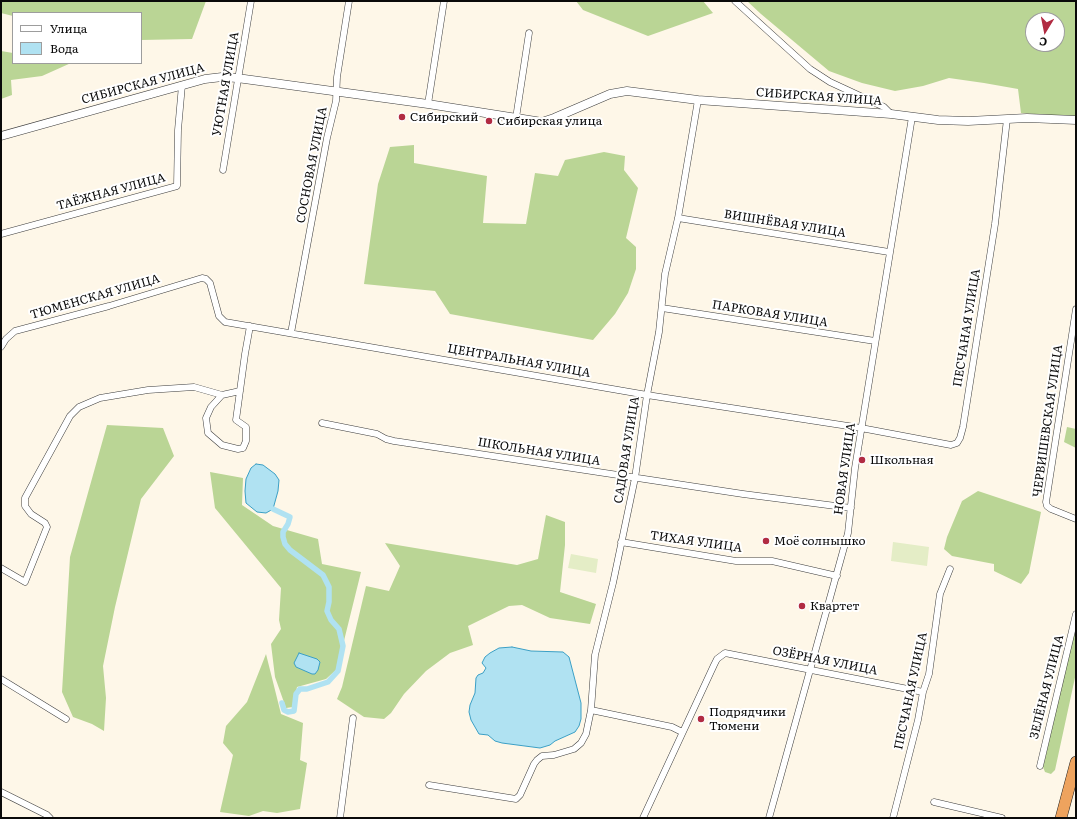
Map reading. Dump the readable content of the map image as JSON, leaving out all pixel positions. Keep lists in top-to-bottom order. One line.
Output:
{"streets":{"street":["СИБИРСКАЯ УЛИЦА","УЮТНАЯ УЛИЦА","СОСНОВАЯ УЛИЦА","ТАЁЖНАЯ УЛИЦА","ВИШНЁВАЯ УЛИЦА","ТЮМЕНСКАЯ УЛИЦА","ПАРКОВАЯ УЛИЦА","ПЕСЧАНАЯ УЛИЦА","ЦЕНТРАЛЬНАЯ УЛИЦА","ЧЕРВИШЕВСКАЯ УЛИЦА","САДОВАЯ УЛИЦА","ШКОЛЬНАЯ УЛИЦА","НОВАЯ УЛИЦА","ТИХАЯ УЛИЦА","ОЗЁРНАЯ УЛИЦА","ЗЕЛЁНАЯ УЛИЦА"]},"crossings":[["СИБИРСКАЯ УЛИЦА","УЮТНАЯ УЛИЦА"],["СИБИРСКАЯ УЛИЦА","СОСНОВАЯ УЛИЦА"],["СИБИРСКАЯ УЛИЦА","ТАЁЖНАЯ УЛИЦА"],["СИБИРСКАЯ УЛИЦА","ПЕСЧАНАЯ УЛИЦА"],["СИБИРСКАЯ УЛИЦА","САДОВАЯ УЛИЦА"],["СИБИРСКАЯ УЛИЦА","НОВАЯ УЛИЦА"],["СОСНОВАЯ УЛИЦА","ЦЕНТРАЛЬНАЯ УЛИЦА"],["ВИШНЁВАЯ УЛИЦА","САДОВАЯ УЛИЦА"],["ВИШНЁВАЯ УЛИЦА","НОВАЯ УЛИЦА"],["ТЮМЕНСКАЯ УЛИЦА","ЦЕНТРАЛЬНАЯ УЛИЦА"],["ПАРКОВАЯ УЛИЦА","САДОВАЯ УЛИЦА"],["ПАРКОВАЯ УЛИЦА","НОВАЯ УЛИЦА"],["ПЕСЧАНАЯ УЛИЦА","ЦЕНТРАЛЬНАЯ УЛИЦА"],["ПЕСЧАНАЯ УЛИЦА","НОВАЯ УЛИЦА"],["ПЕСЧАНАЯ УЛИЦА","ОЗЁРНАЯ УЛИЦА"],["ЦЕНТРАЛЬНАЯ УЛИЦА","САДОВАЯ УЛИЦА"],["ЦЕНТРАЛЬНАЯ УЛИЦА","НОВАЯ УЛИЦА"],["САДОВАЯ УЛИЦА","ШКОЛЬНАЯ УЛИЦА"],["САДОВАЯ УЛИЦА","ТИХАЯ УЛИЦА"],["ШКОЛЬНАЯ УЛИЦА","НОВАЯ УЛИЦА"],["НОВАЯ УЛИЦА","ТИХАЯ УЛИЦА"],["НОВАЯ УЛИЦА","ОЗЁРНАЯ УЛИЦА"]],"places":["Сибирский","Сибирская улица","Школьная","Моё солнышко","Квартет","Подрядчики Тюмени"],"legend":["Улица","Вода"],"north":"bottom"}
